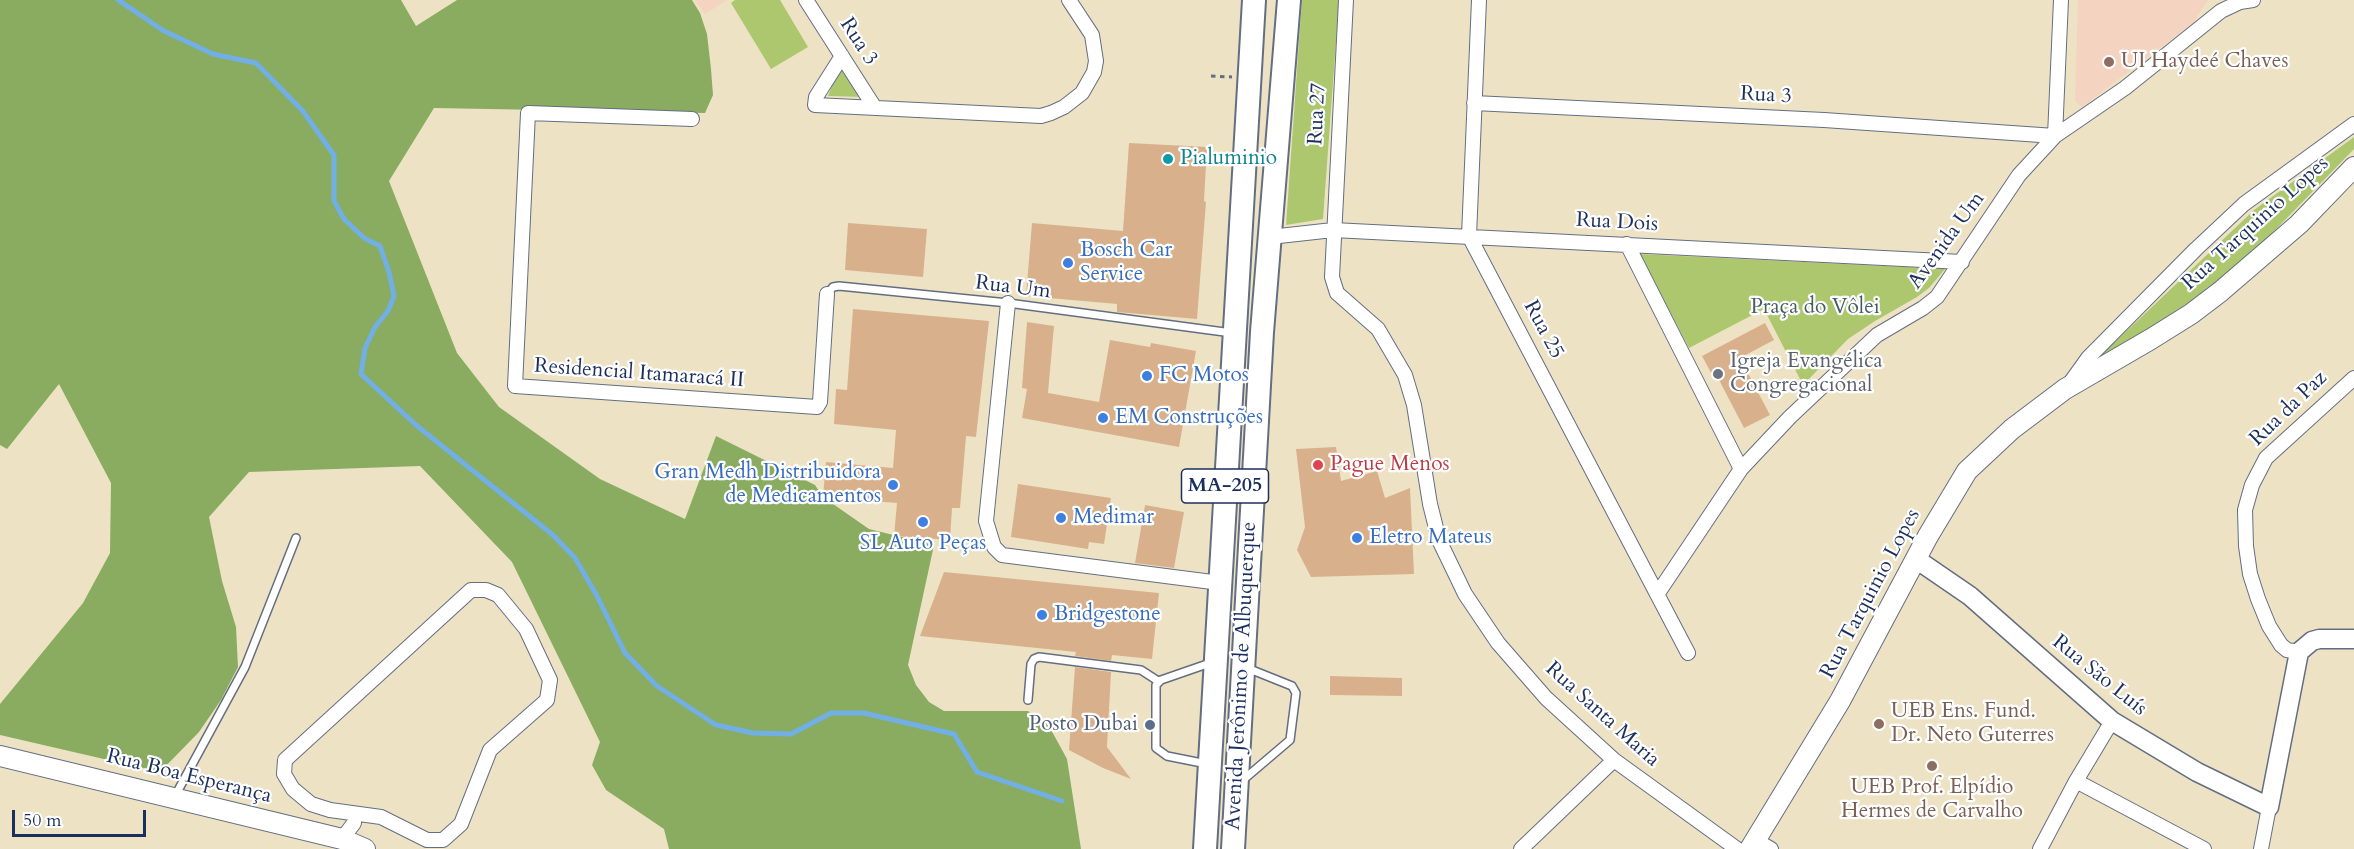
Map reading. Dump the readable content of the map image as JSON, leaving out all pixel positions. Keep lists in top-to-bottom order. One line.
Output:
{"streets":{"main road":["Rua Tarquinio Lopes","MA-205","Avenida Jerônimo de Albuquerque","Rua Boa Esperança"],"street":["Rua 3","Rua 27","Rua Dois","Avenida Um","Rua 25","Residencial Itamaracá II","Rua da Paz","Rua São Luís","Rua Santa Maria"],"lane":["Rua Um"]},"crossings":[["Rua 3","Avenida Um"],["Rua 27","Rua Dois"],["Rua 27","Rua Santa Maria"],["Rua Dois","Avenida Um"],["Rua Dois","Rua 25"],["Rua Dois","Avenida Jerônimo de Albuquerque"],["Rua Dois","Rua Santa Maria"],["Rua Tarquinio Lopes","Rua São Luís"],["Avenida Um","Rua 25"],["Rua Um","Residencial Itamaracá II"],["Rua Um","Avenida Jerônimo de Albuquerque"]],"parks":["Praça do Vôlei"],"places":["UI Haydeé Chaves","Pialuminio","Bosch Car Service","Igreja Evangélica Congregacional","FC Motos","EM Construções","Pague Menos","Gran Medh Distribuidora de Medicamentos","Medimar","SL Auto Peças","Eletro Mateus","Bridgestone","UEB Ens. Fund. Dr. Neto Guterres","Posto Dubai","UEB Prof. Elpídio Hermes de Carvalho"],"scale_bar":"50 m"}
